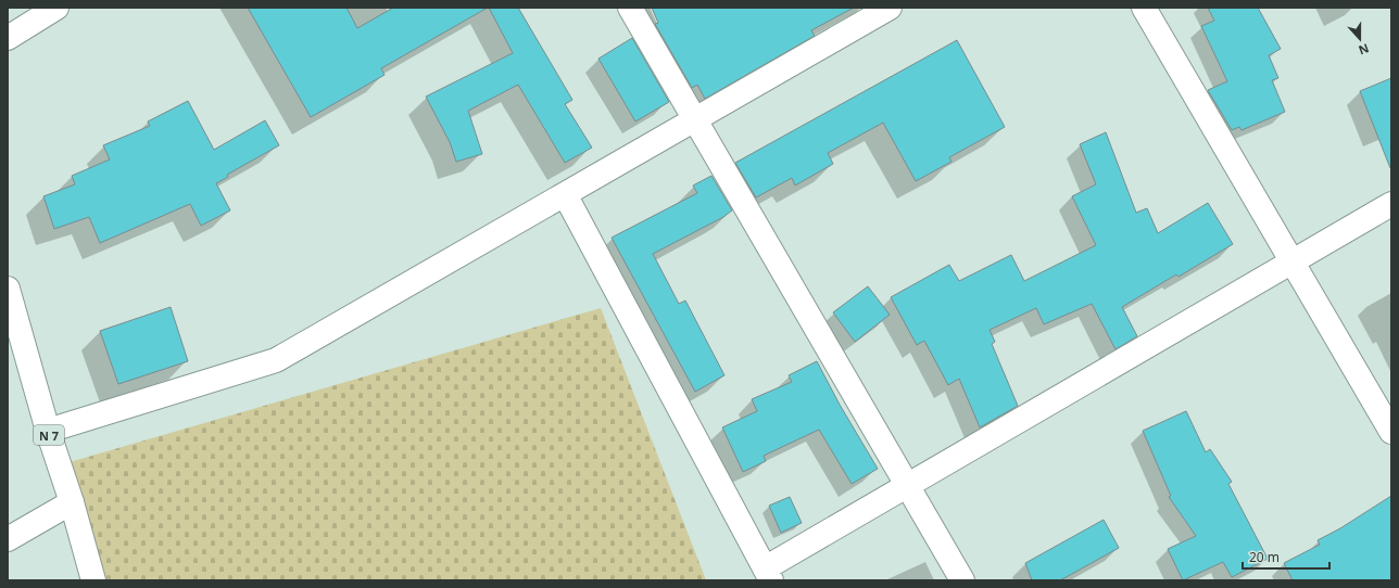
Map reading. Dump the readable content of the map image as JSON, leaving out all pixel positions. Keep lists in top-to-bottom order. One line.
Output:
{"streets":{"main road":["N 7"]},"scale_bar":"20 m","north":"bottom"}
